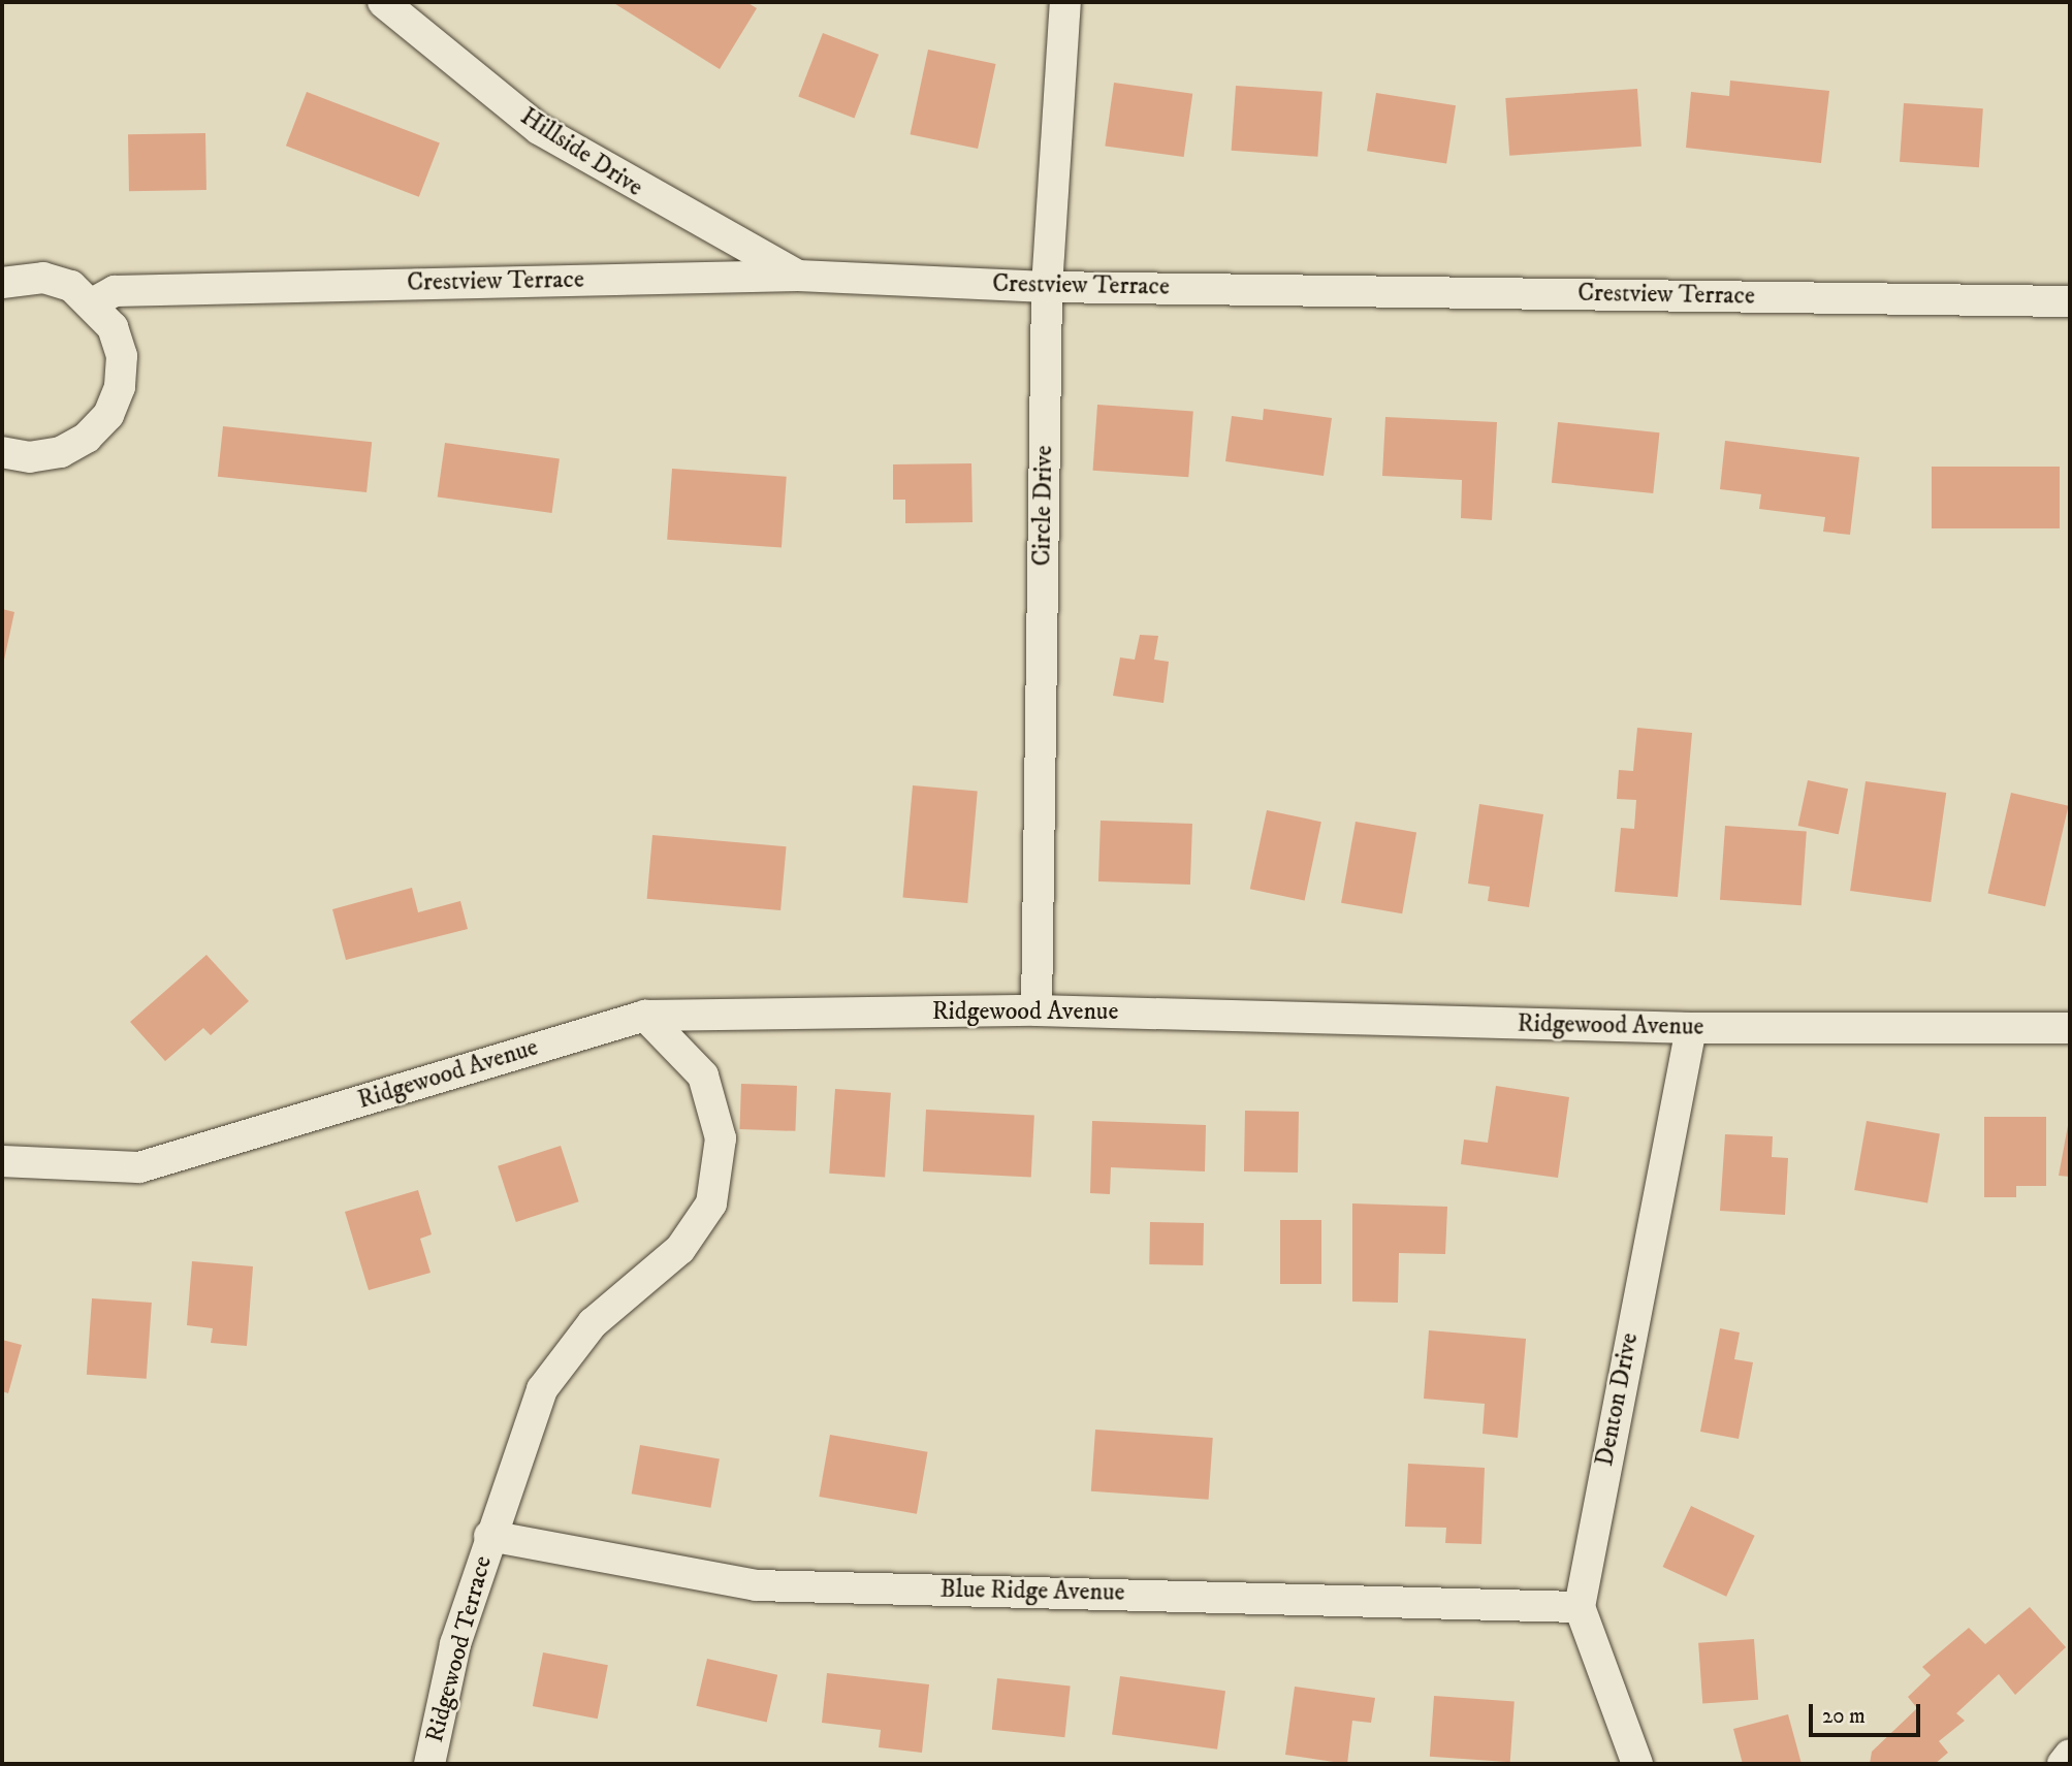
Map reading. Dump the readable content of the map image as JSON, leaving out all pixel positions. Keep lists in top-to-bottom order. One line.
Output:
{"streets":{"street":["Hillside Drive","Crestview Terrace","Circle Drive","Ridgewood Avenue","Denton Drive","Blue Ridge Avenue","Ridgewood Terrace"]},"crossings":[["Hillside Drive","Crestview Terrace"],["Crestview Terrace","Circle Drive"],["Circle Drive","Ridgewood Avenue"],["Ridgewood Avenue","Denton Drive"],["Ridgewood Avenue","Ridgewood Terrace"],["Denton Drive","Blue Ridge Avenue"],["Blue Ridge Avenue","Ridgewood Terrace"]],"scale_bar":"20 m"}
